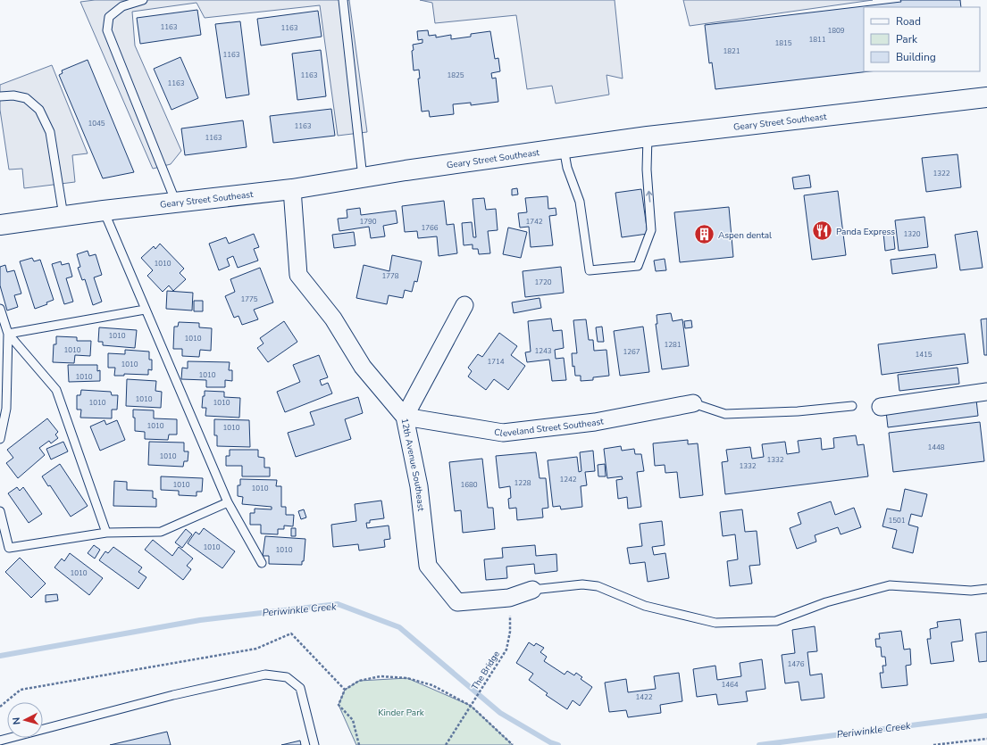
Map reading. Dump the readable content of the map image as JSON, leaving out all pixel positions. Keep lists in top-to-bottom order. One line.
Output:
{"streets":{"main road":["Geary Street Southeast"],"street":["Cleveland Street Southeast","12th Avenue Southeast"],"path":["The Bridge"]},"crossings":[["Geary Street Southeast","12th Avenue Southeast"],["Cleveland Street Southeast","12th Avenue Southeast"],["12th Avenue Southeast","The Bridge"]],"water":["Periwinkle Creek"],"parks":["Kinder Park"],"places":{"restaurant":["Panda Express"],"building":["Aspen dental"]},"house_numbers":["1163","1163","1809","1811","1815","1821","1163","1163","1825","1163","1045","1163","1163","1322","1790","1742","1766","1320","1010","1778","1720","1775","1010","1010","1281","1010","1243","1267","1415","1714","1010","1010","1010","1010","1010","1010","1010","1010","1448","1010","1332","1332","1242","1228","1010","1680","1010","1501","1010","1010","1010","1476","1464","1422"],"legend":["Road","Park","Building"],"north":"left"}
